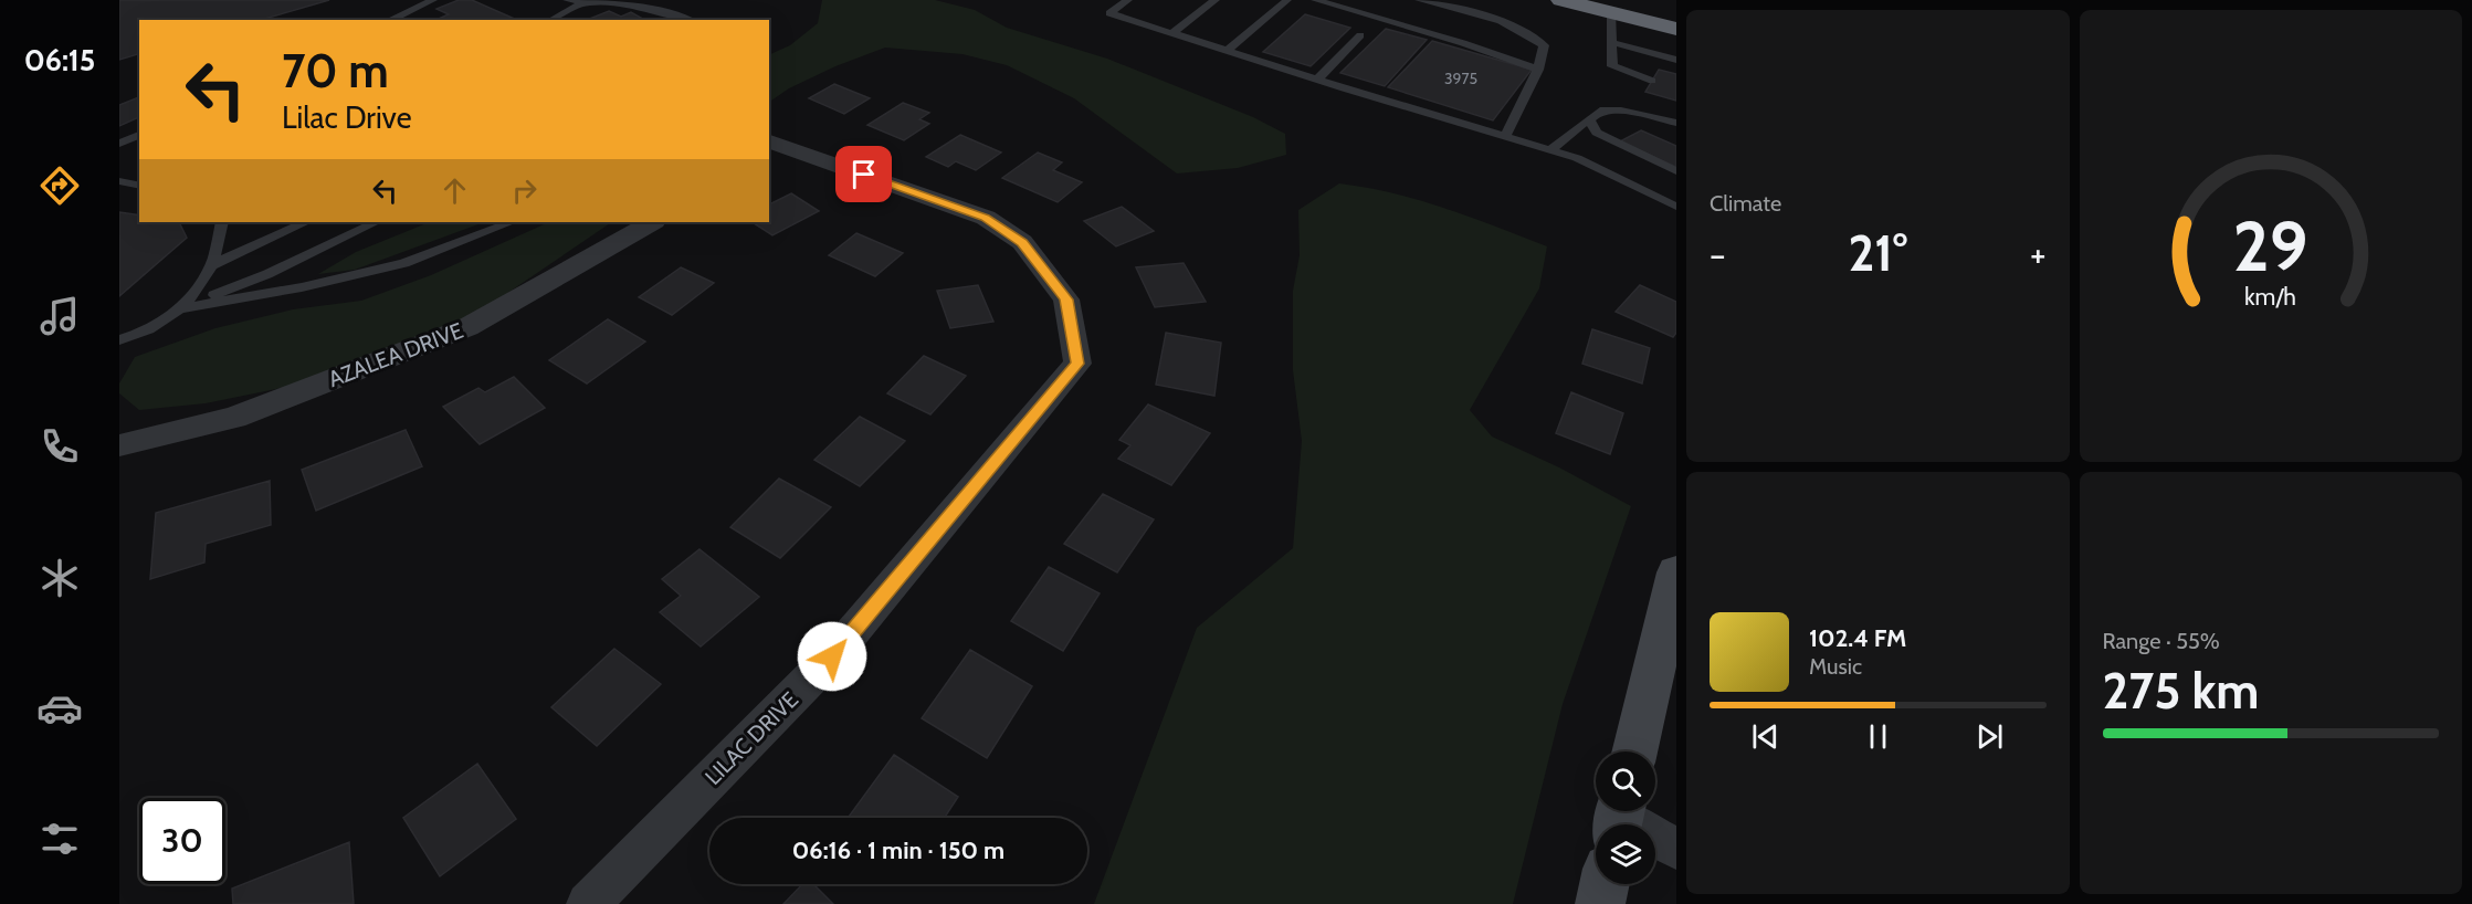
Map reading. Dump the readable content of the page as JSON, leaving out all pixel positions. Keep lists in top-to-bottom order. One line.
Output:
{"streets":{"street":["AZALEA DRIVE","LILAC DRIVE"]},"house_numbers":["3975"],"page":{"tabs":"06:15","tile":["Climate",["Range · 55%","275 km"]],"turn":["70 m","Lilac Drive"],"heat":["−","21°","+"],"song":["102.4 FM","Music"],"limit":"30","trip":"06:16 · 1 min · 150 m","gauge":["29","km/h"]}}
